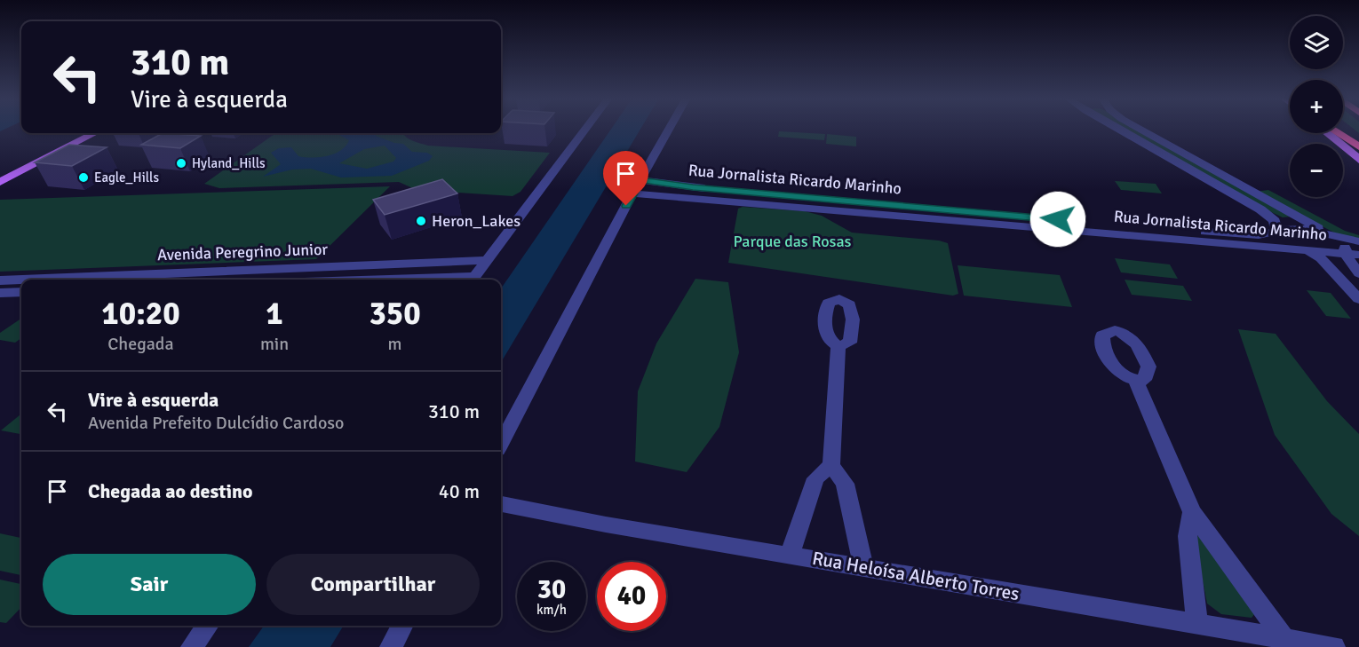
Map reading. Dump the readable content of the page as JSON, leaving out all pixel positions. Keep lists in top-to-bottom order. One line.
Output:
{"streets":{"street":["Rua Jornalista Ricardo Marinho","Avenida Peregrino Junior","Rua Heloísa Alberto Torres"]},"parks":["Parque das Rosas"],"places":["Hyland_Hills","Eagle_Hills","Heron_Lakes"],"page":{"map_buttons":["+","−"],"turn":["310 m","Vire à esquerda"],"eta":["10:20","Chegada","1","min","350","m"],"list":[{"name":"Vire à esquerda","note":"Avenida Prefeito Dulcídio Cardoso","value":"310 m"},{"name":"Chegada ao destino","value":"40 m"}],"buttons":["Sair","Compartilhar"],"speed":"30 km/h","limit":"40"}}
